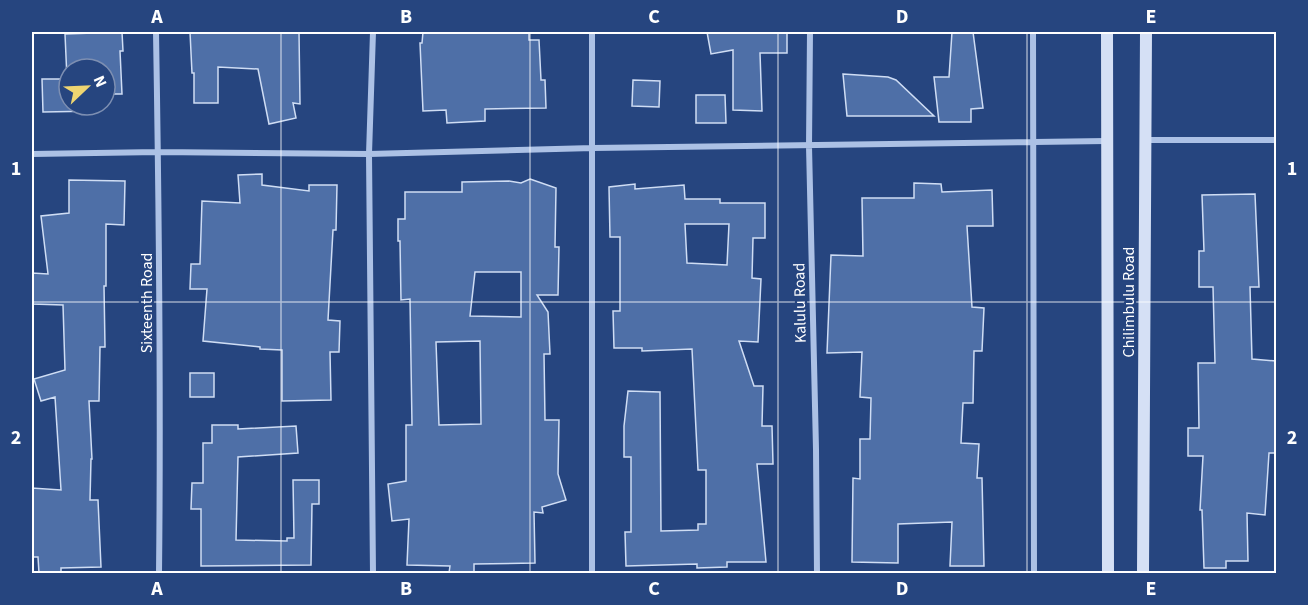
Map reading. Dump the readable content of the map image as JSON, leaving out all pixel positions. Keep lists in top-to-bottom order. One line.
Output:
{"streets":{"main road":["Chilimbulu Road"],"street":["Sixteenth Road","Kalulu Road"]},"north":"top right","grid":{"columns":["A","B","C","D","E"],"rows":["1","2"]}}
